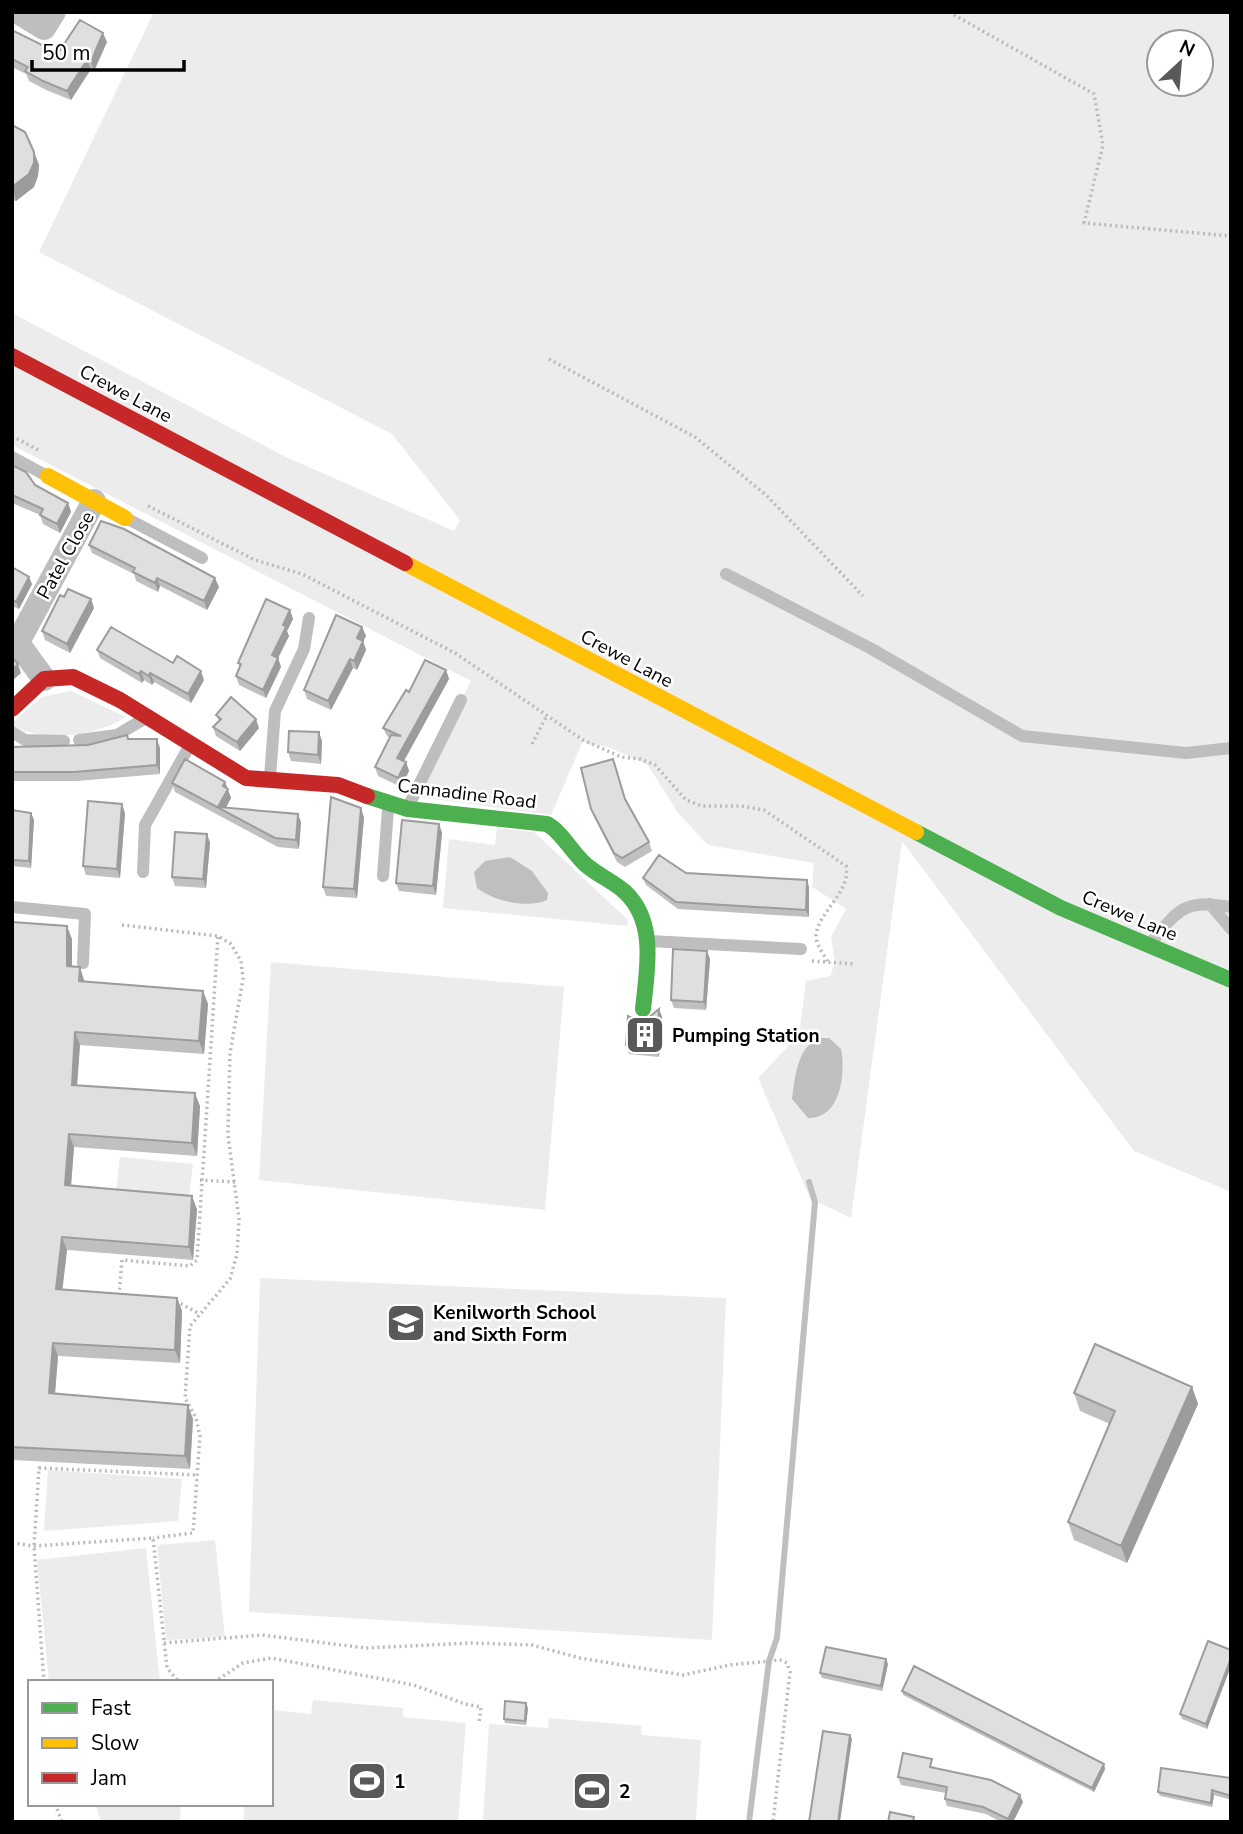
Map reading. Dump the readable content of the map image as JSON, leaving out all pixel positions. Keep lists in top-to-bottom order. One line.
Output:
{"streets":{"street":["Crewe Lane","Patel Close","Cannadine Road"]},"places":{"building":["Pumping Station"],"school or university":["Kenilworth School and Sixth Form"],"sports":["1","2"]},"legend":["Fast","Slow","Jam"],"scale_bar":"50 m","north":"top right"}
